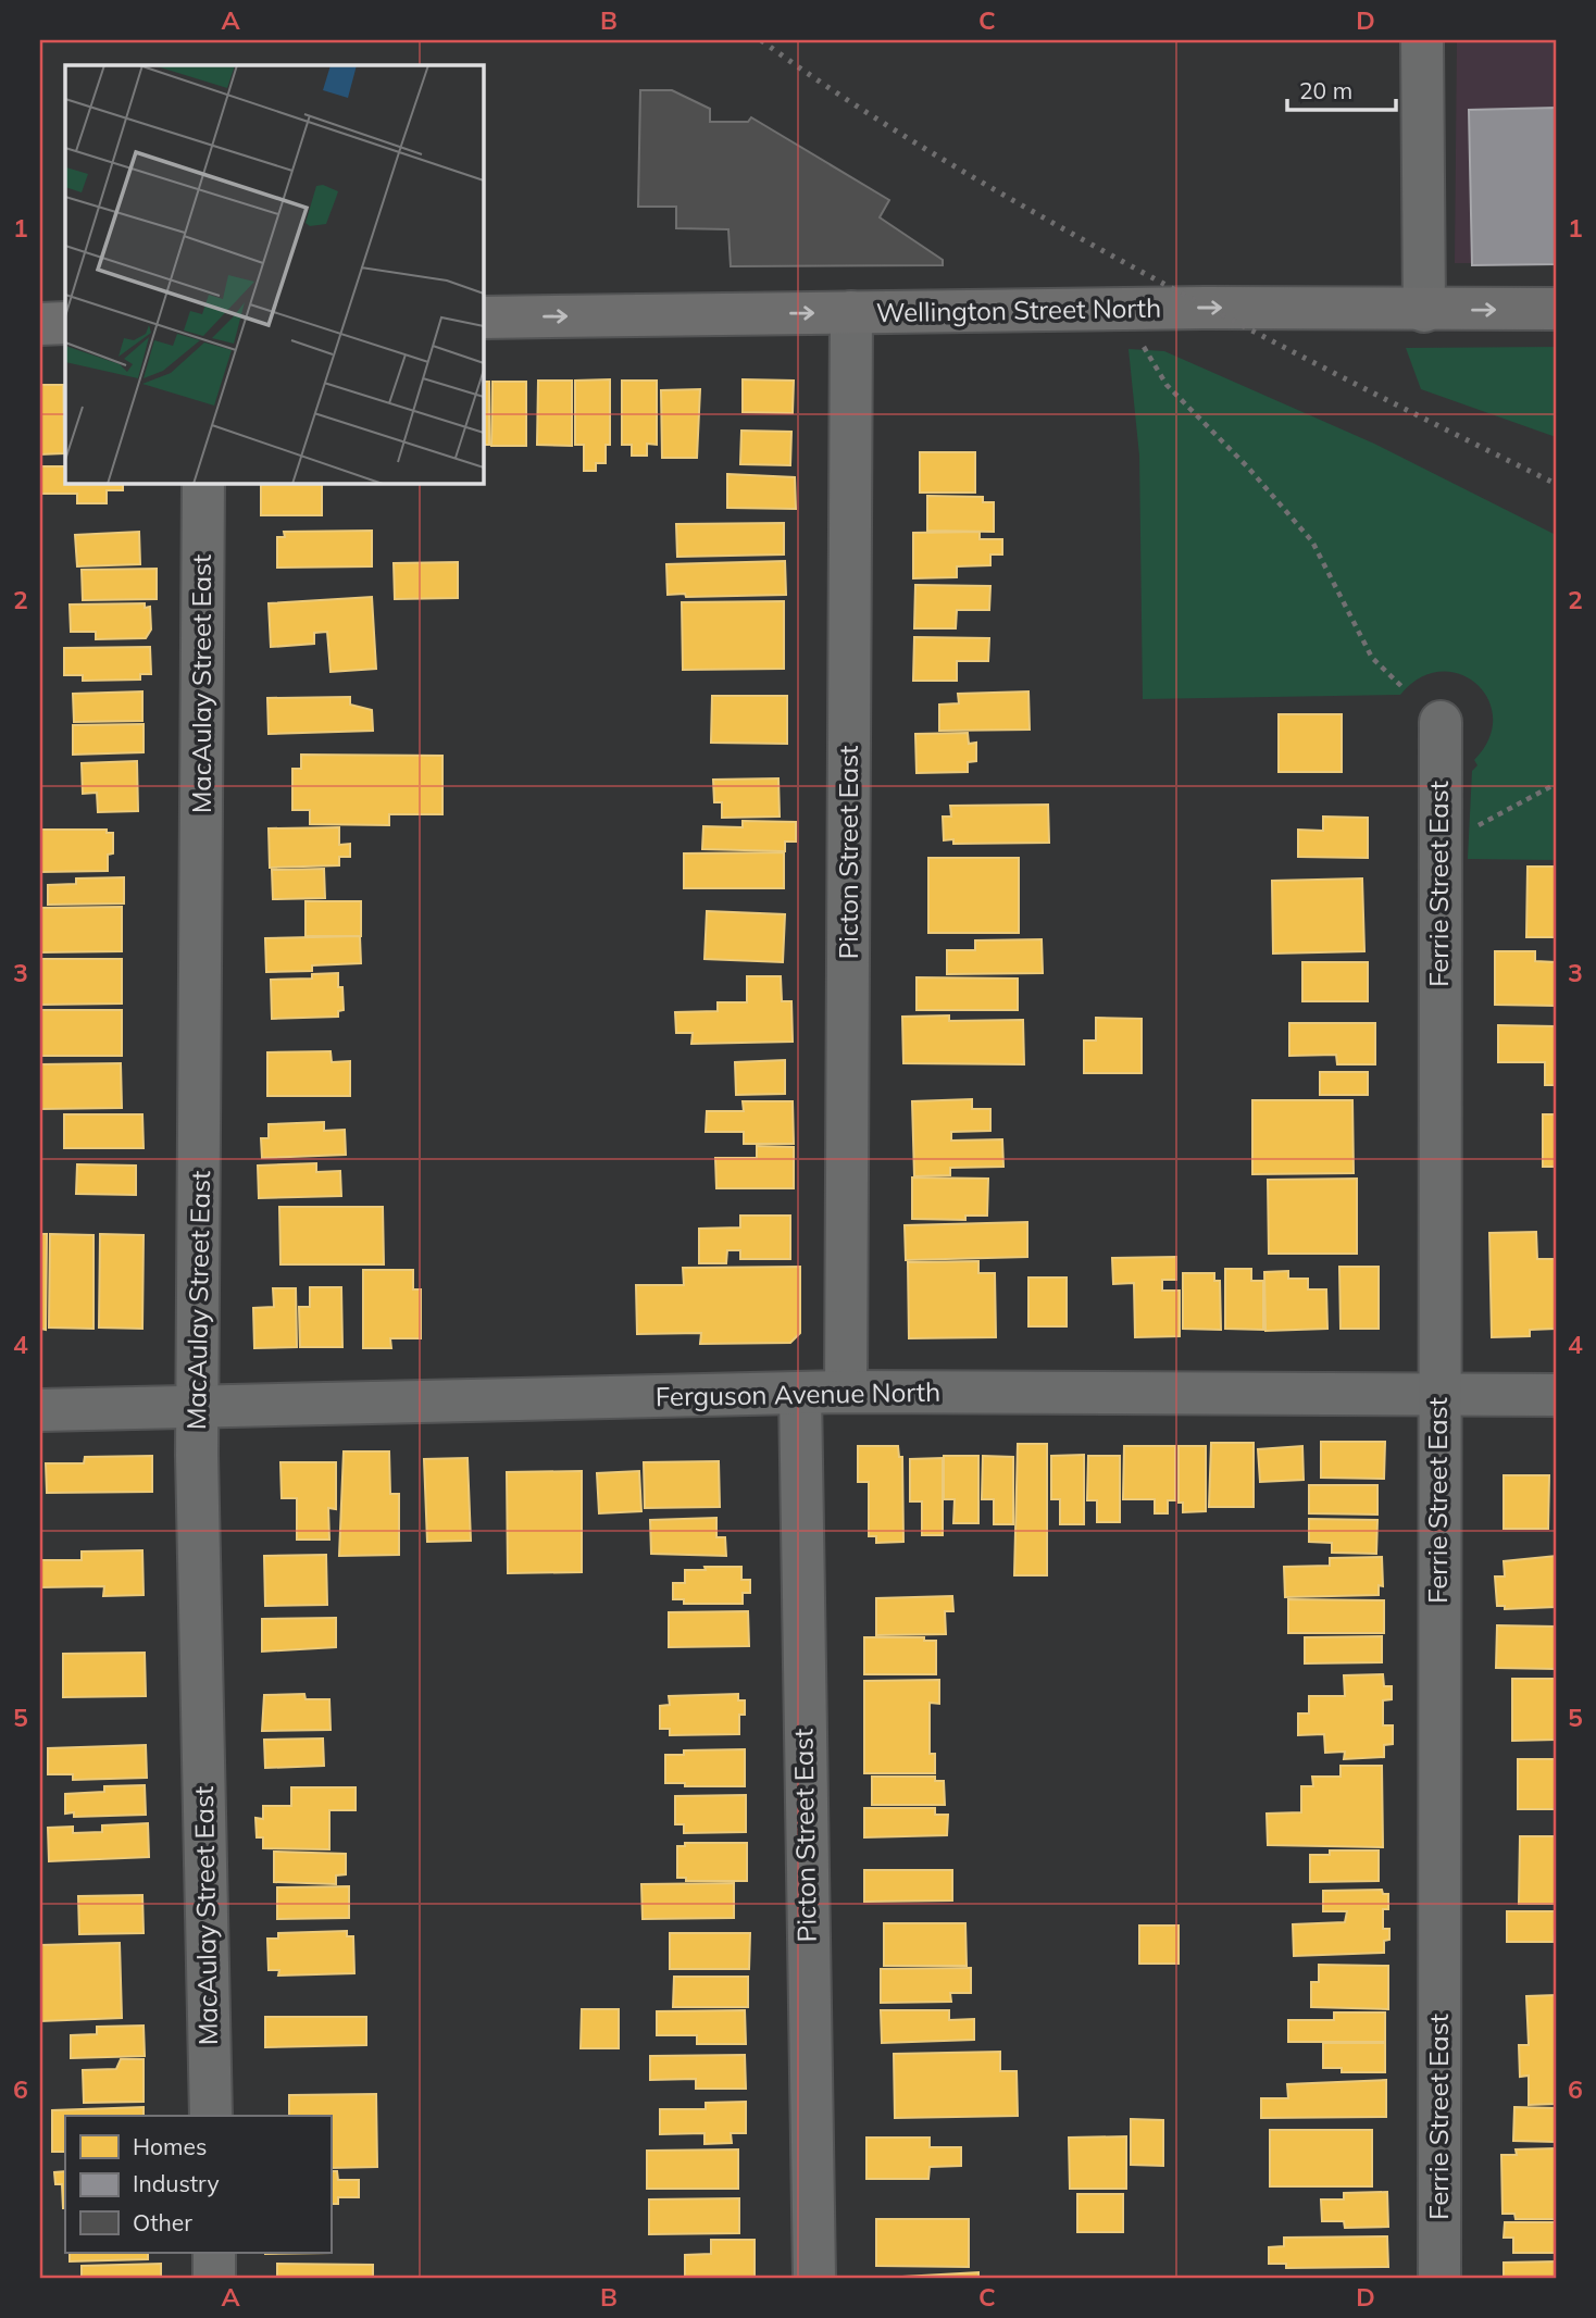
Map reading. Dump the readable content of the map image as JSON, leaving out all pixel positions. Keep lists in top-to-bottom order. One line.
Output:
{"streets":{"main road":["Wellington Street North"],"street":["MacAulay Street East","Picton Street East","Ferrie Street East","Ferguson Avenue North"]},"crossings":[["Wellington Street North","Picton Street East"],["MacAulay Street East","Ferguson Avenue North"],["Picton Street East","Ferguson Avenue North"],["Ferrie Street East","Ferguson Avenue North"]],"one_way":["Wellington Street North"],"legend":["Homes","Industry","Other"],"scale_bar":"20 m","grid":{"columns":["A","B","C","D"],"rows":["1","2","3","4","5","6"]}}
